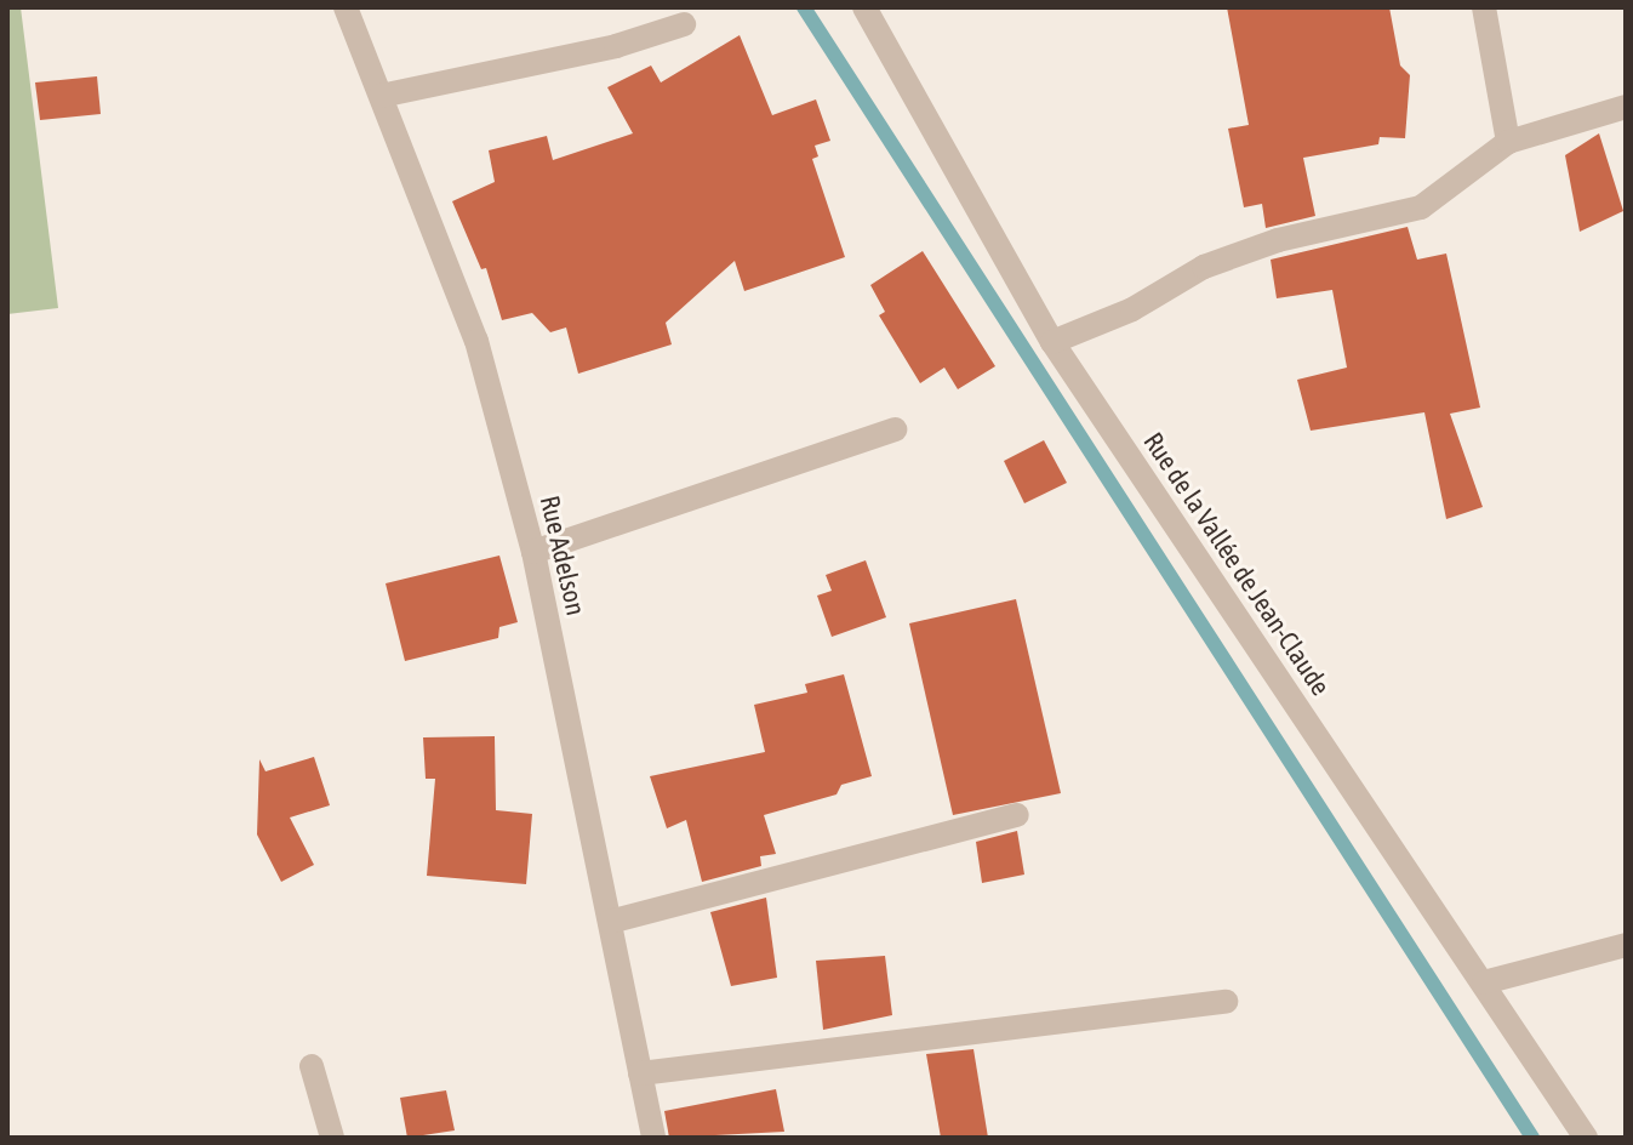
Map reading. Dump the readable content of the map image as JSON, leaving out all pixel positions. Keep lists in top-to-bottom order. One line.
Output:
{"streets":{"street":["Rue Adelson","Rue de la Vallée de Jean-Claude"]}}
